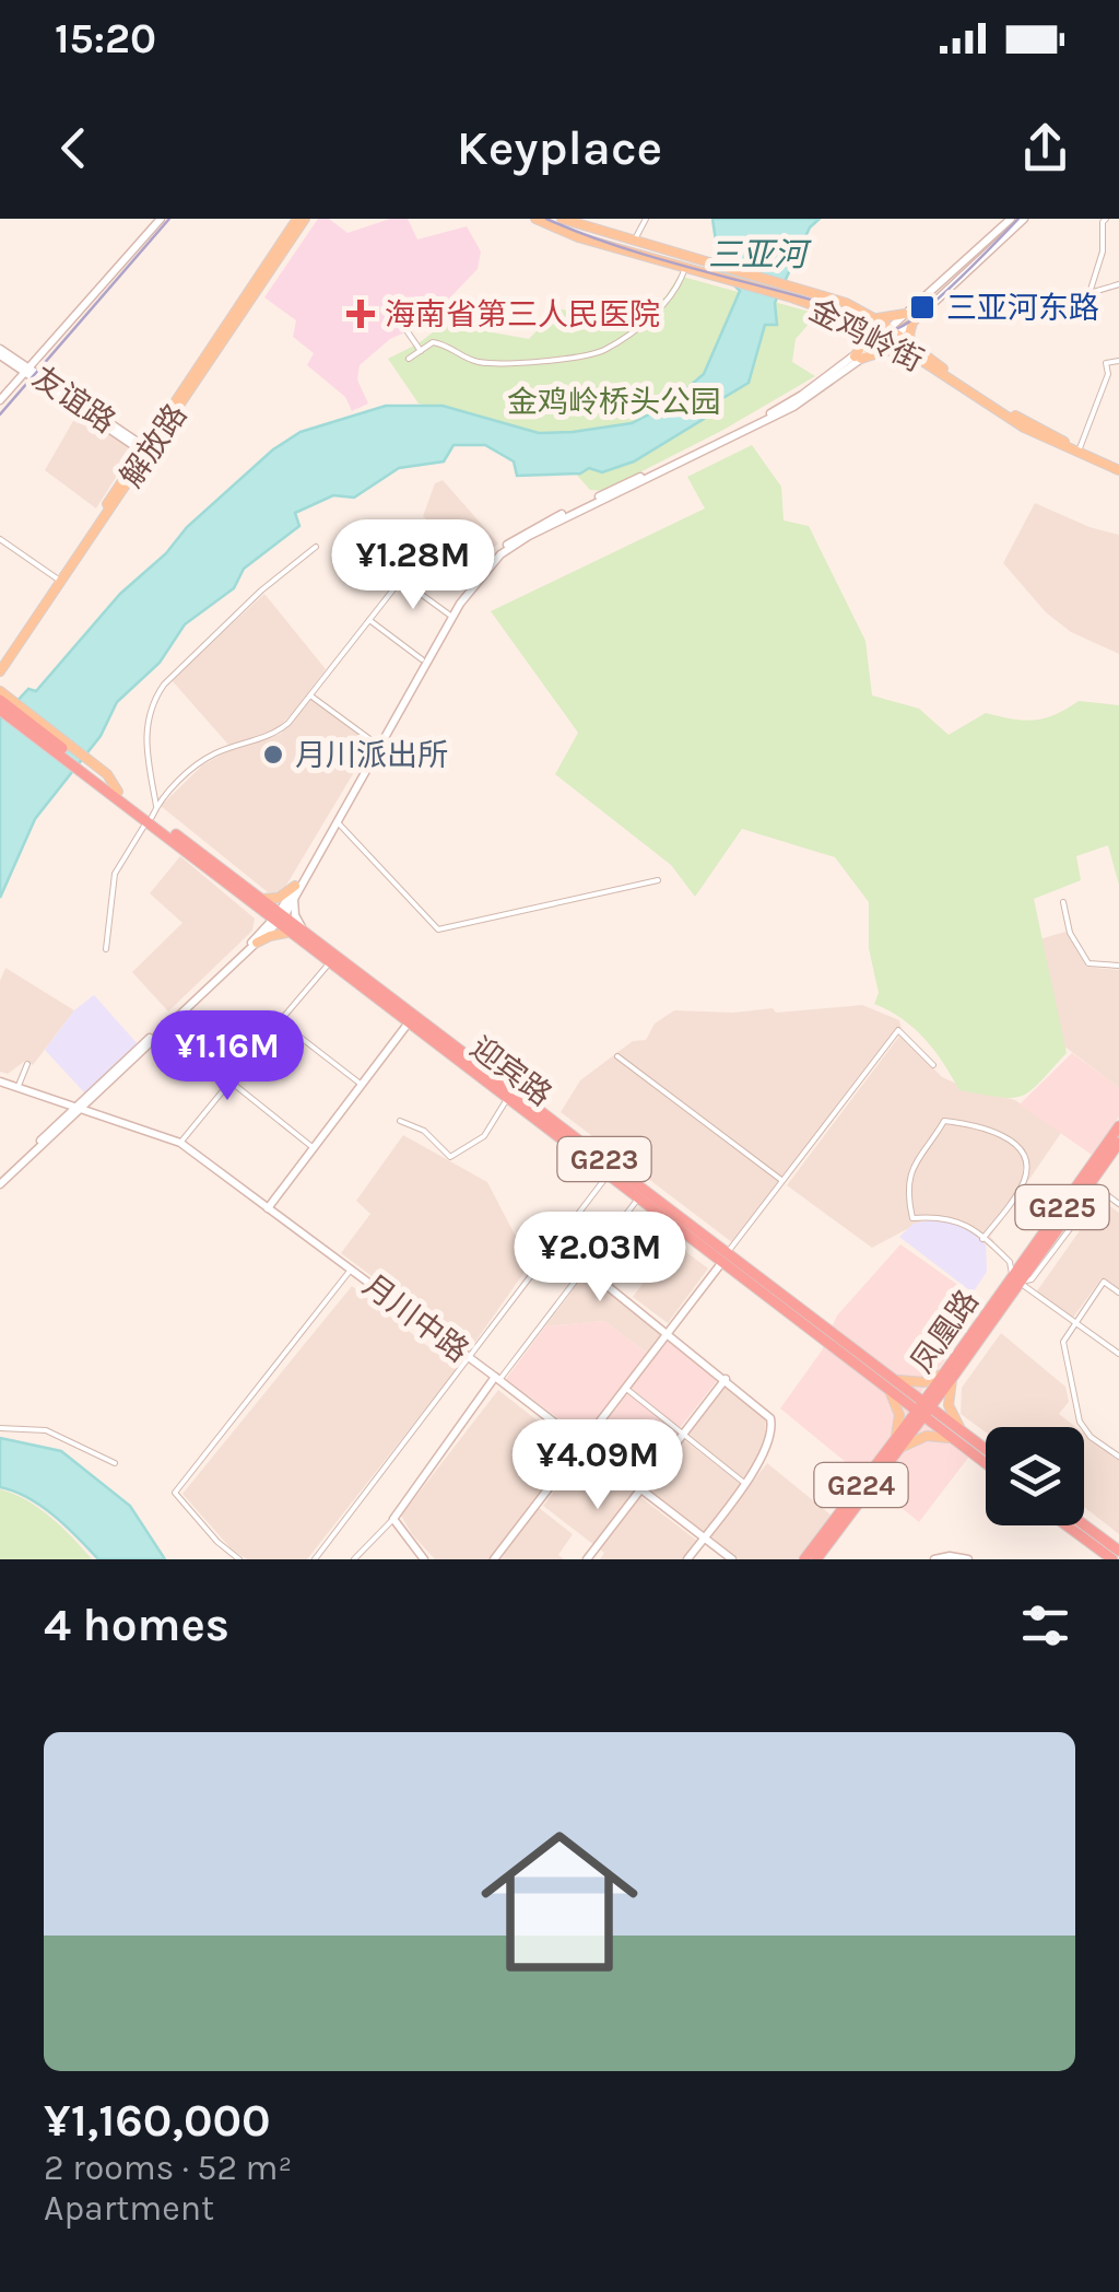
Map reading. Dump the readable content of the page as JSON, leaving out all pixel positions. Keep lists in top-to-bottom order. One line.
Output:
{"streets":{"highway":["迎宾路","G223","G225","凤凰路","G224"],"main road":["金鸡岭街","友谊路","解放路","月川中路"]},"crossings":[["友谊路","解放路"],["迎宾路","G223"],["迎宾路","凤凰路"]],"water":["三亚河"],"parks":["金鸡岭桥头公园"],"places":{"transit":["三亚河东路"],"health":["海南省第三人民医院"],"other":["月川派出所"]},"page":{"status":"15:20","header":"Keyplace","price":["¥1.28M","¥1.16M","¥2.03M","¥4.09M"],"heading":"4 homes","list":[{"name":"¥1,160,000","note":"2 rooms · 52 m² · Apartment"}]}}
